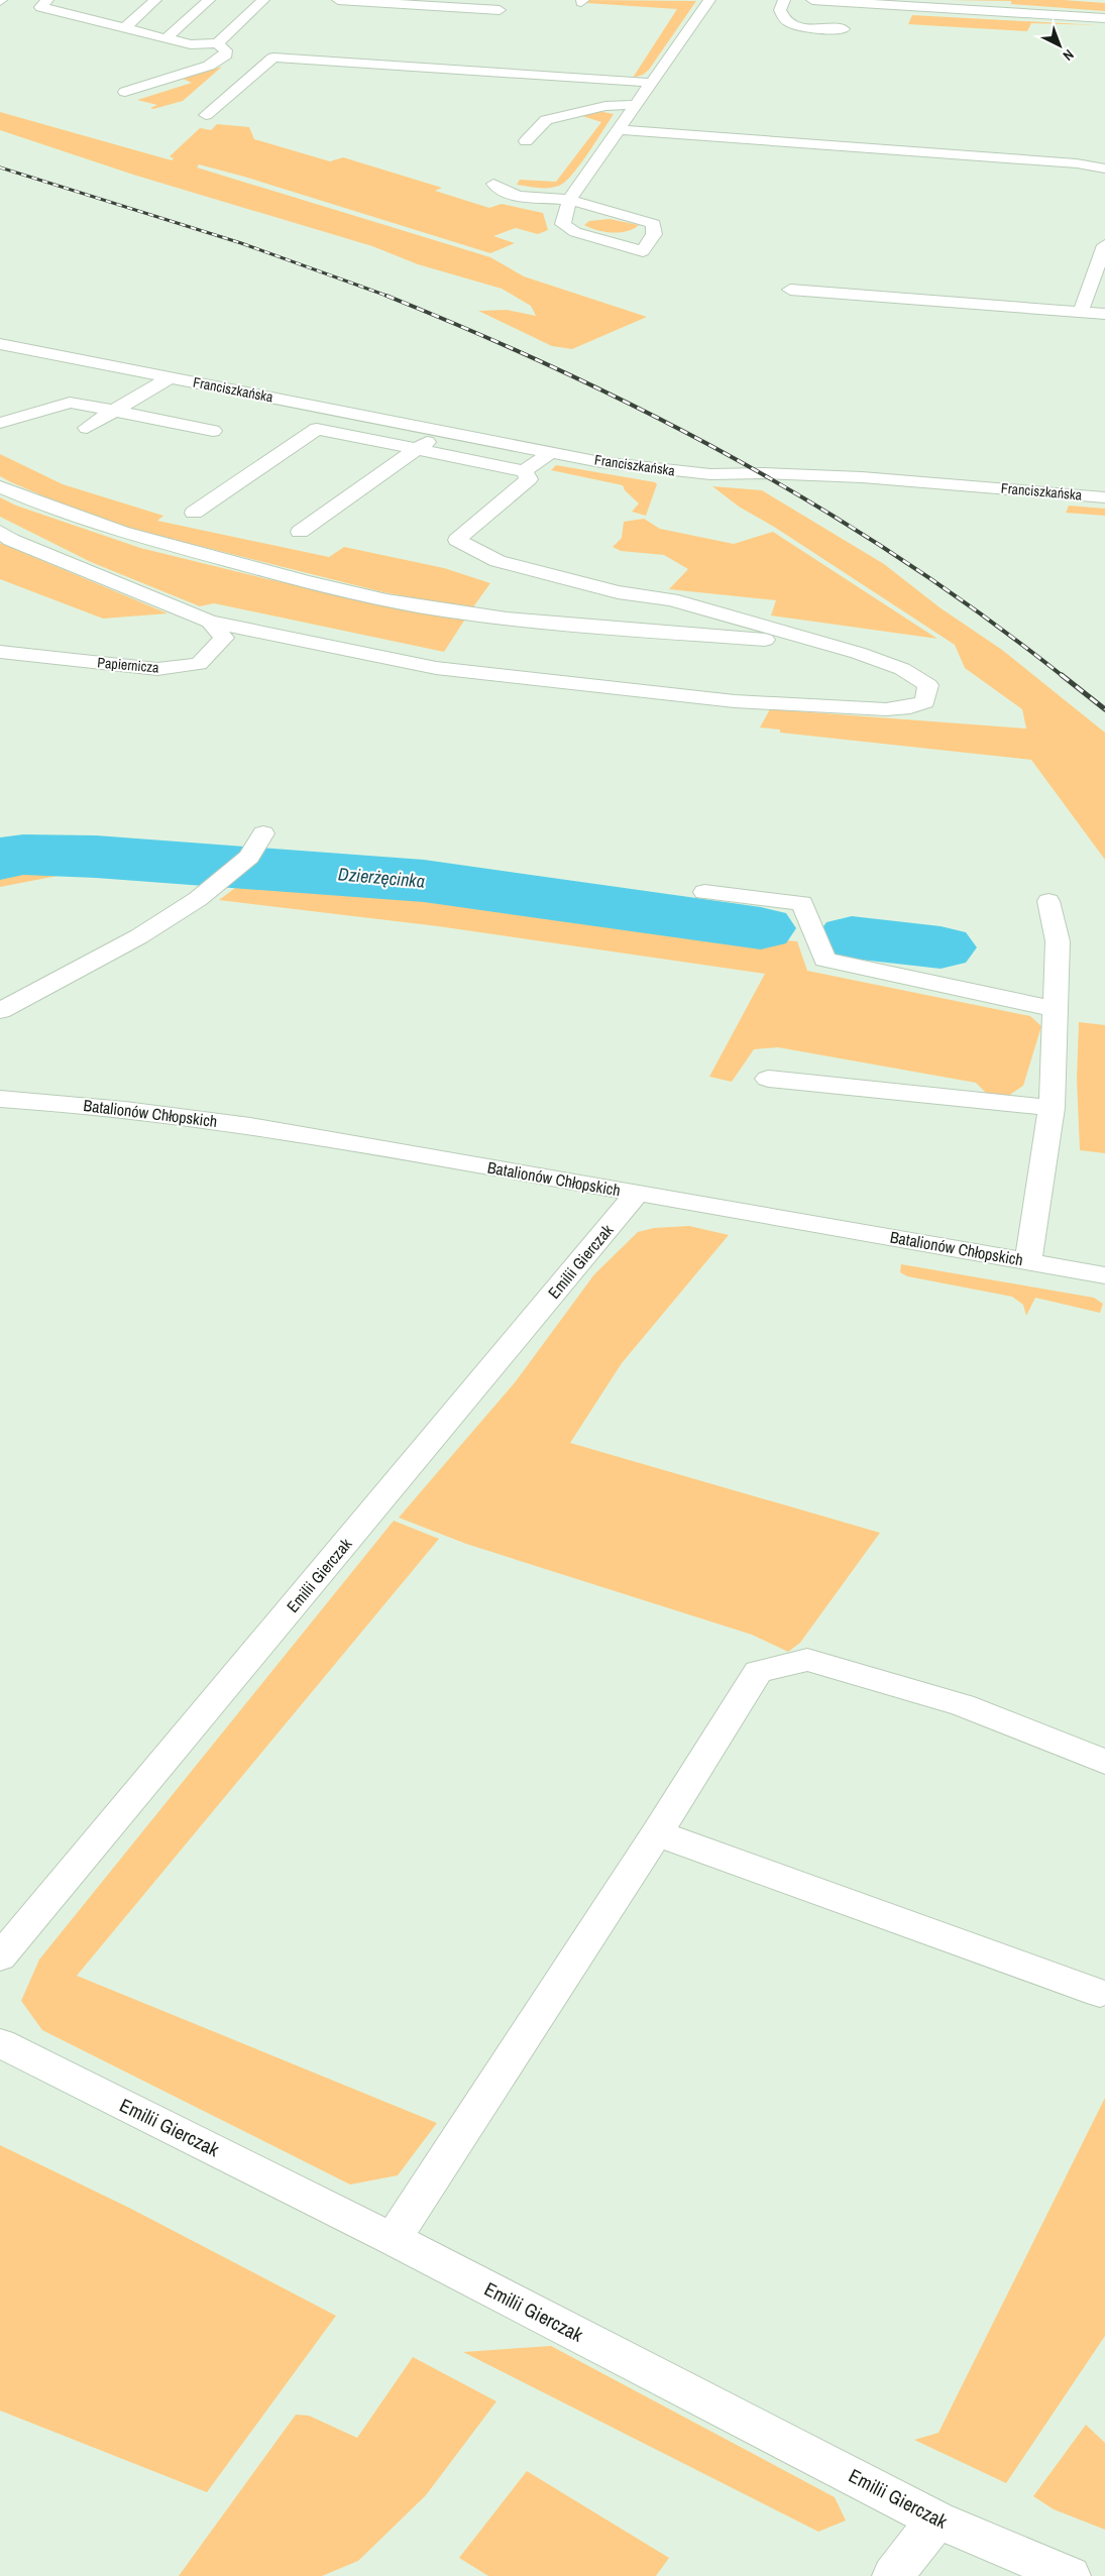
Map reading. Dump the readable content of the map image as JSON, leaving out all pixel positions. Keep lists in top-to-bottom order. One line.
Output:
{"streets":{"street":["Franciszkańska","Papiernicza","Batalionów Chłopskich","Emilii Gierczak"]},"crossings":[["Batalionów Chłopskich","Emilii Gierczak"]],"water":["Dzierżęcinka"],"north":"bottom right"}
